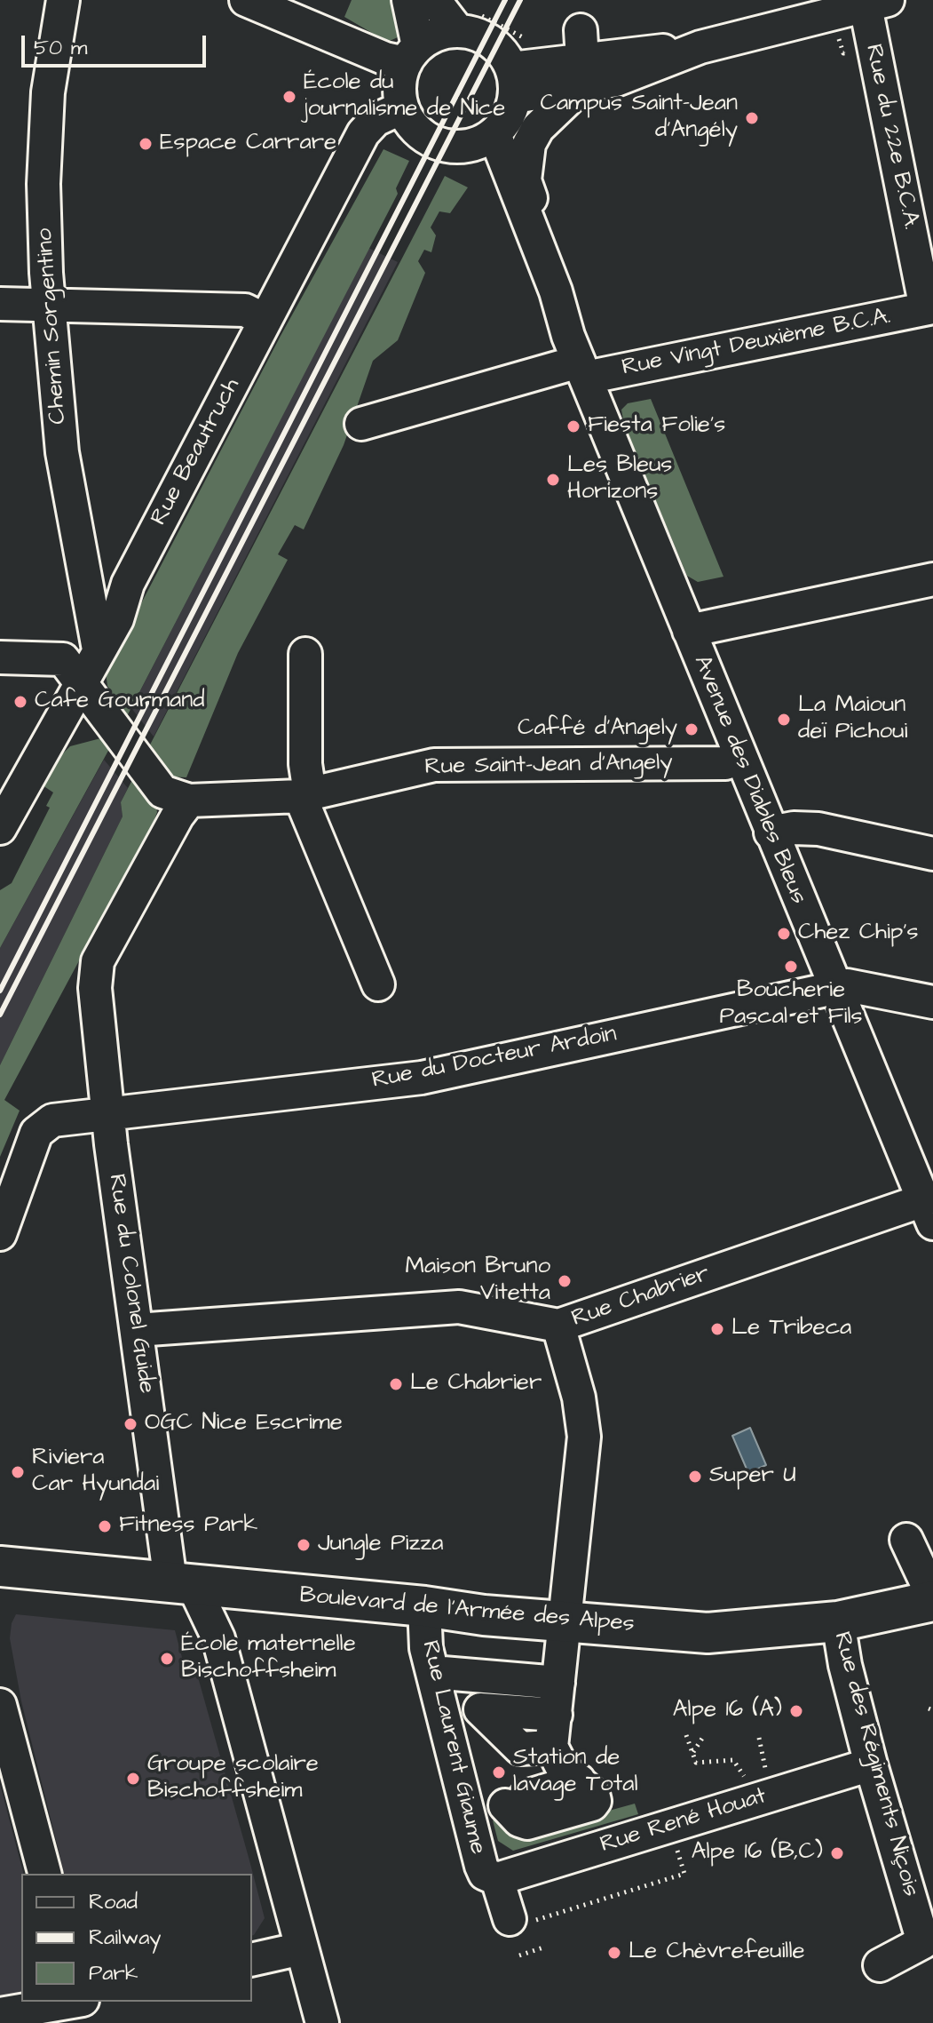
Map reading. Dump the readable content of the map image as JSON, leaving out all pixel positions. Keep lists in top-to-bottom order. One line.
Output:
{"streets":{"main road":["Boulevard de l'Armée des Alpes"],"street":["Rue du 22e B.C.A.","Chemin Sorgentino","Rue Vingt Deuxième B.C.A.","Rue Beautruch","Rue Saint-Jean d'Angely","Avenue des Diables Bleus","Rue du Docteur Ardoin","Rue du Colonel Guide","Rue Chabrier","Rue Laurent Giaume","Rue des Régiments Niçois","Rue René Houat"]},"crossings":[["Rue du 22e B.C.A.","Rue Vingt Deuxième B.C.A."],["Chemin Sorgentino","Rue Beautruch"],["Rue Vingt Deuxième B.C.A.","Avenue des Diables Bleus"],["Rue Beautruch","Avenue des Diables Bleus"],["Rue Saint-Jean d'Angely","Avenue des Diables Bleus"],["Avenue des Diables Bleus","Rue du Docteur Ardoin"],["Avenue des Diables Bleus","Rue Chabrier"],["Rue du Docteur Ardoin","Rue du Colonel Guide"],["Rue du Colonel Guide","Rue Chabrier"],["Rue du Colonel Guide","Boulevard de l'Armée des Alpes"],["Boulevard de l'Armée des Alpes","Rue Laurent Giaume"],["Boulevard de l'Armée des Alpes","Rue des Régiments Niçois"],["Rue Laurent Giaume","Rue René Houat"],["Rue des Régiments Niçois","Rue René Houat"]],"places":["École du journalisme de Nice","Campus Saint-Jean d'Angély","Espace Carrare","Fiesta Folie's","Les Bleus Horizons","Cafe Gourmand","La Maioun deï Pichoui","Caffé d'Angely","Chez Chip's","Boucherie Pascal et Fils","Maison Bruno Vitetta","Le Tribeca","Le Chabrier","OGC Nice Escrime","Riviera Car Hyundai","Super U","Fitness Park","Jungle Pizza","École maternelle Bischoffsheim","Alpe 16 (A)","Station de lavage Total","Groupe scolaire Bischoffsheim","Alpe 16 (B,C)","Le Chèvrefeuille"],"legend":["Road","Railway","Park"],"scale_bar":"50 m"}
